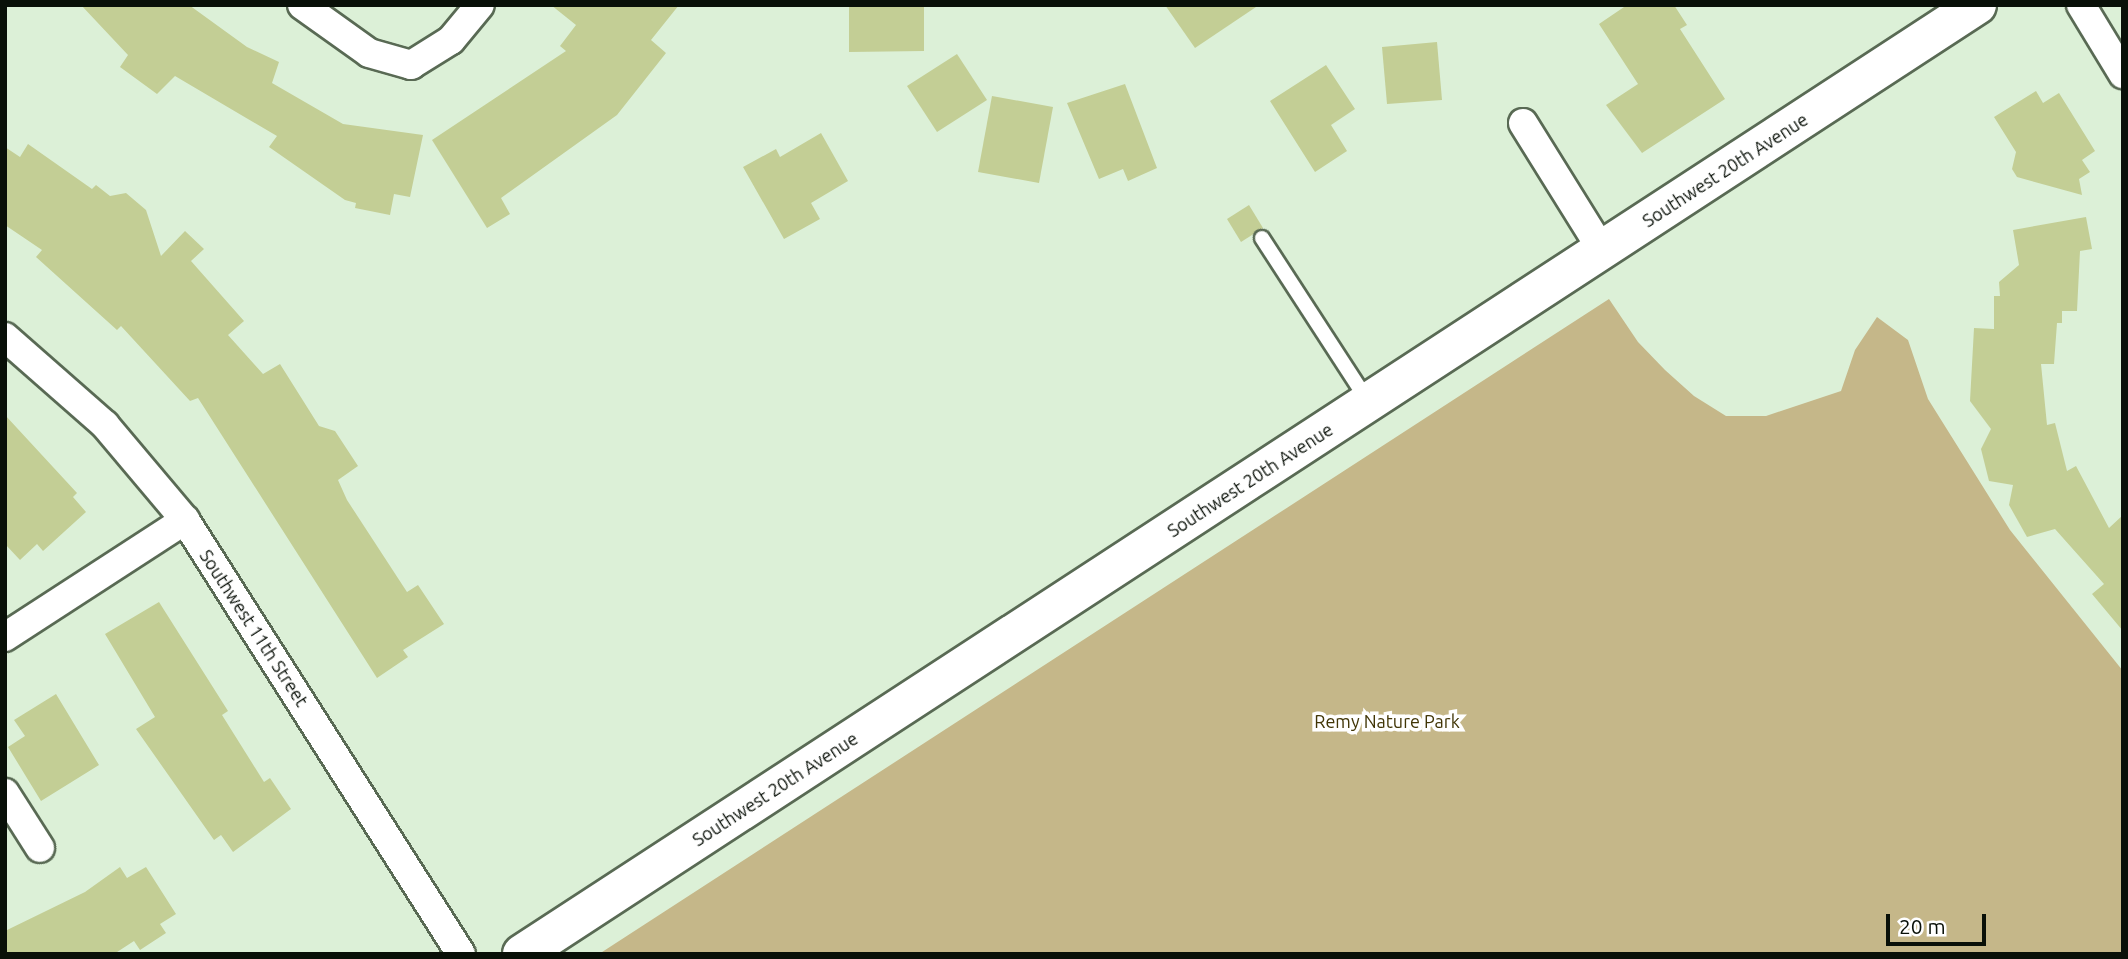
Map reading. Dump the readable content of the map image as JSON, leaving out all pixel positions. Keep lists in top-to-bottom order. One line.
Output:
{"streets":{"street":["Southwest 20th Avenue","Southwest 11th Street"]},"parks":["Remy Nature Park"],"scale_bar":"20 m"}
